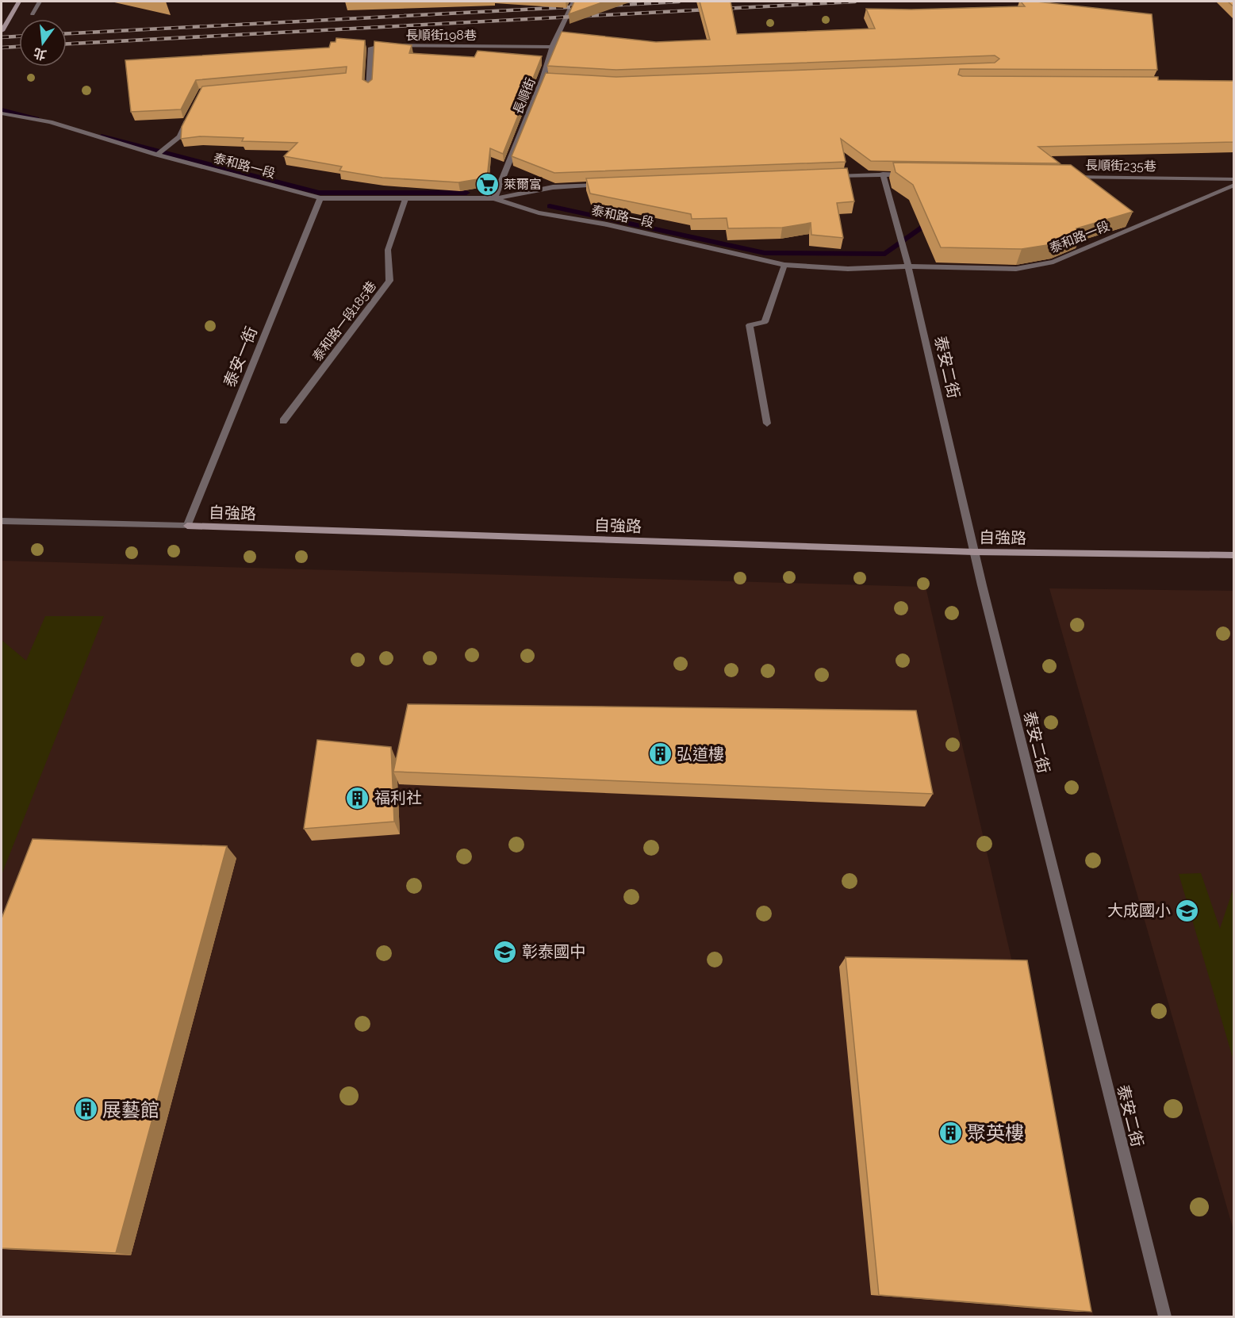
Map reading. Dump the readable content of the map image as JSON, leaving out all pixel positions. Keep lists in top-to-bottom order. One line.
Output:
{"streets":{"street":["長順街198巷","長順街","泰和路一段","長順街235巷","泰和路一段185巷","泰安一街","泰安二街","自強路"]},"crossings":[["長順街198巷","長順街"],["長順街","泰和路一段"],["泰和路一段","泰和路一段185巷"],["泰和路一段","泰安一街"],["泰和路一段","泰安二街"],["泰安一街","自強路"],["泰安二街","自強路"]],"places":{"supermarket":["萊爾富"],"building":["弘道樓","福利社","展藝館","聚英樓"],"school or university":["大成國小","彰泰國中"]},"north":"bottom"}
